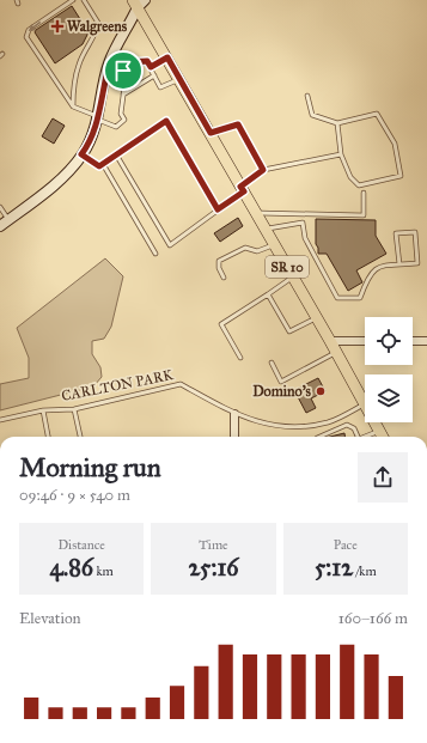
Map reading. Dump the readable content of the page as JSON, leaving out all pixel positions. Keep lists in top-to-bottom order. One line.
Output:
{"streets":{"main road":["SR 10"],"lane":["CARLTON PARK"]},"crossings":[["SR 10","CARLTON PARK"]],"places":{"health":["Walgreens"],"other":["Domino's"]},"page":{"heading":["Morning run","09:46 · 9 × 540 m"],"stats":[["Distance","4.86 km"],["Time","25:16"],["Pace","5:12 /km"]],"chart":["Elevation","160–166 m"]}}
